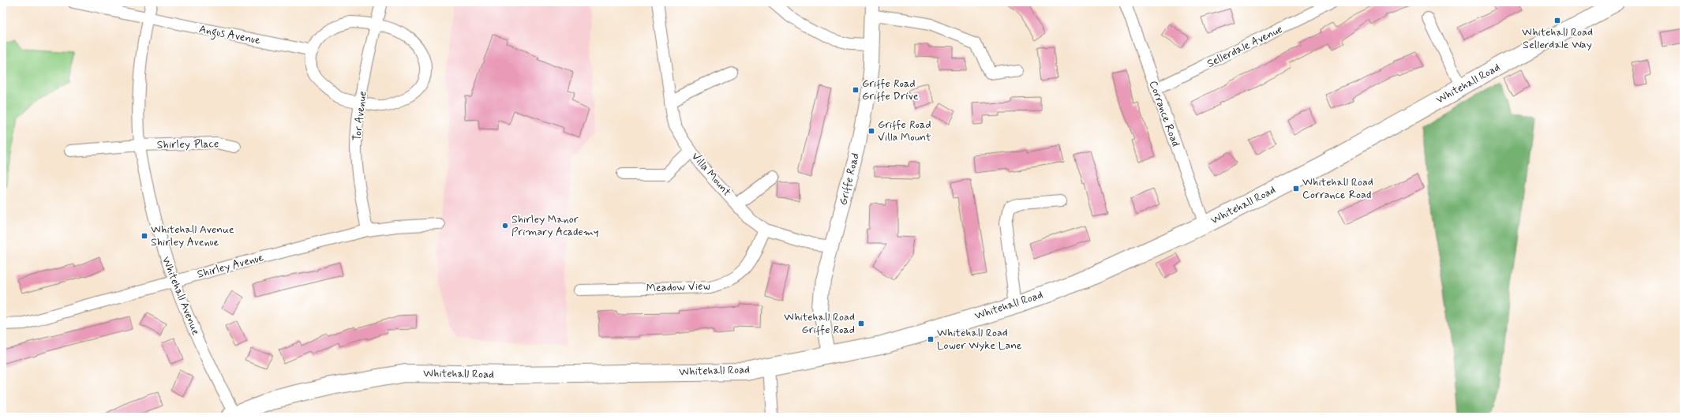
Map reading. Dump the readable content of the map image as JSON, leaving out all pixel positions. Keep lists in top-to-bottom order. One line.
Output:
{"streets":{"highway":["Whitehall Road"],"street":["Angus Avenue","Sellerdale Avenue","Corrance Road","Tor Avenue","Shirley Place","Villa Mount","Griffe Road","Shirley Avenue","Meadow View","Whitehall Avenue"]},"crossings":[["Angus Avenue","Whitehall Avenue"],["Sellerdale Avenue","Corrance Road"],["Whitehall Road","Corrance Road"],["Whitehall Road","Griffe Road"],["Whitehall Road","Whitehall Avenue"],["Tor Avenue","Shirley Avenue"],["Shirley Place","Whitehall Avenue"],["Villa Mount","Griffe Road"],["Villa Mount","Meadow View"],["Shirley Avenue","Whitehall Avenue"]],"places":{"transit":["Whitehall Road Sellerdale Way","Griffe Road Griffe Drive","Griffe Road Villa Mount","Whitehall Road Corrance Road","Whitehall Avenue Shirley Avenue","Whitehall Road Griffe Road","Whitehall Road Lower Wyke Lane"],"other":["Shirley Manor Primary Academy"]}}
